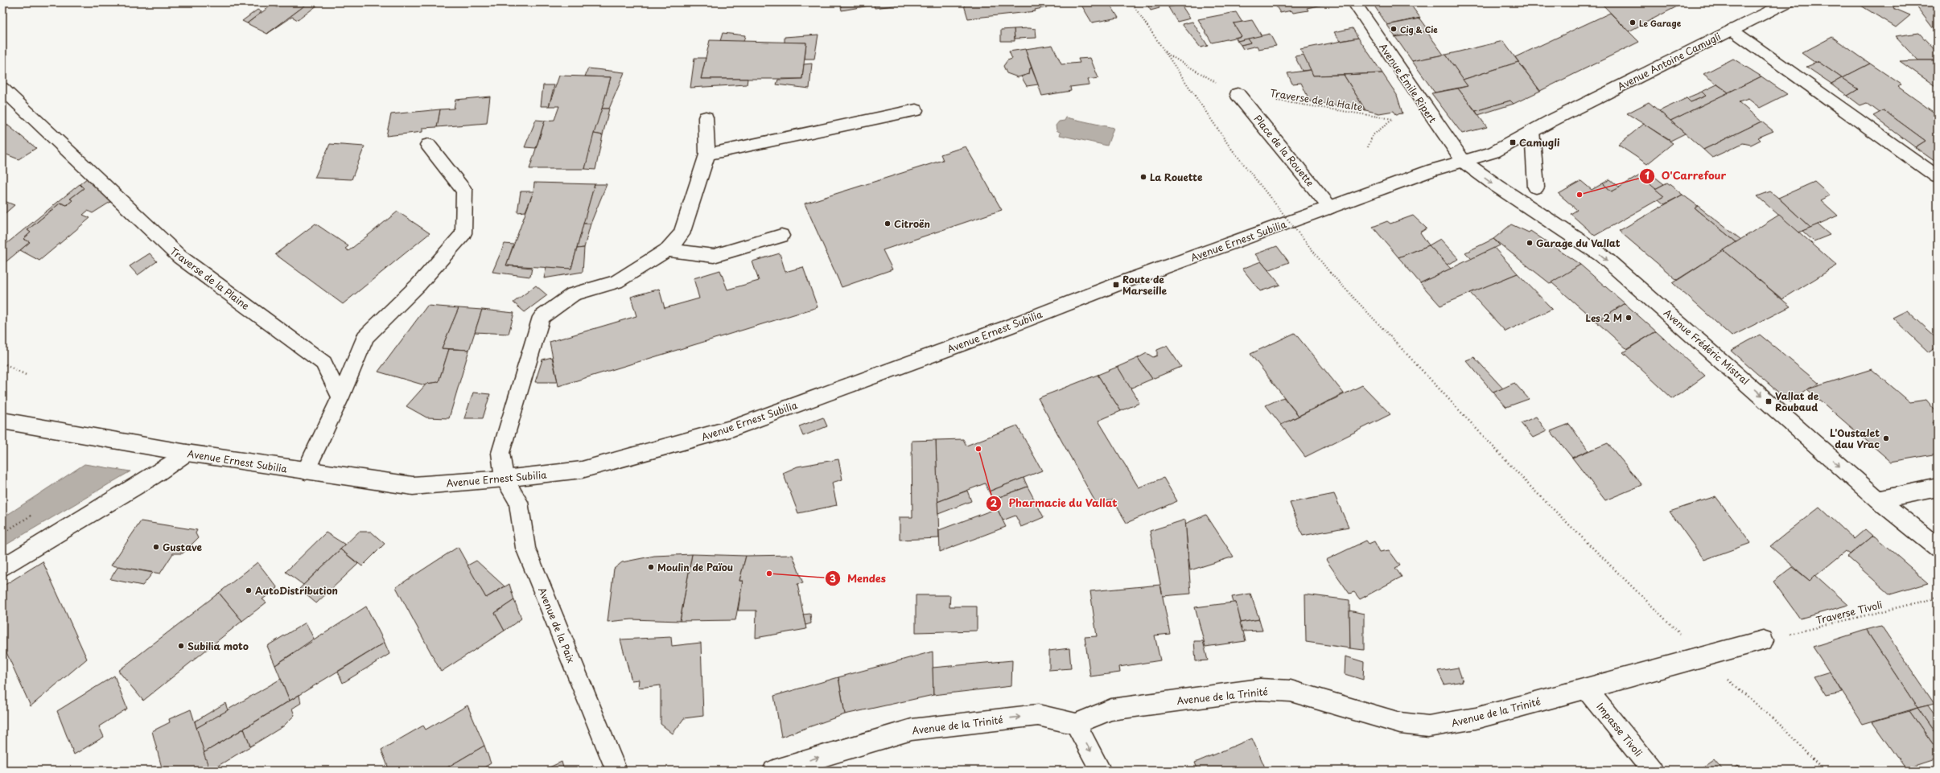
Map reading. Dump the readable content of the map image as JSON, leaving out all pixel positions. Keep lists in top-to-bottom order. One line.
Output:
{"streets":{"street":["Avenue Antoine Camugli","Avenue Émile Ripert","Place de la Rouette","Avenue Ernest Subilia","Traverse de la Plaine","Avenue Frédéric Mistral","Avenue de la Paix","Avenue de la Trinité","Impasse Tivoli"],"path":["Traverse de la Halte","Traverse Tivoli"]},"crossings":[["Avenue Antoine Camugli","Avenue Ernest Subilia"],["Avenue Émile Ripert","Avenue Ernest Subilia"],["Avenue Émile Ripert","Avenue Frédéric Mistral"],["Traverse de la Halte","Place de la Rouette"],["Place de la Rouette","Avenue Ernest Subilia"],["Avenue Ernest Subilia","Avenue Frédéric Mistral"],["Avenue Ernest Subilia","Avenue de la Paix"],["Traverse Tivoli","Avenue de la Trinité"],["Avenue de la Trinité","Impasse Tivoli"]],"one_way":["Avenue Frédéric Mistral"],"places":{"other":["Le Garage","Cig & Cie","La Rouette","O'Carrefour","Citroën","Garage du Vallat","Les 2 M","L'Oustalet dau Vrac","Pharmacie du Vallat","Gustave","Moulin de Païou","Mendes","AutoDistribution","Subilia moto"],"transit":["Camugli","Route de Marseille","Vallat de Roubaud"]}}
